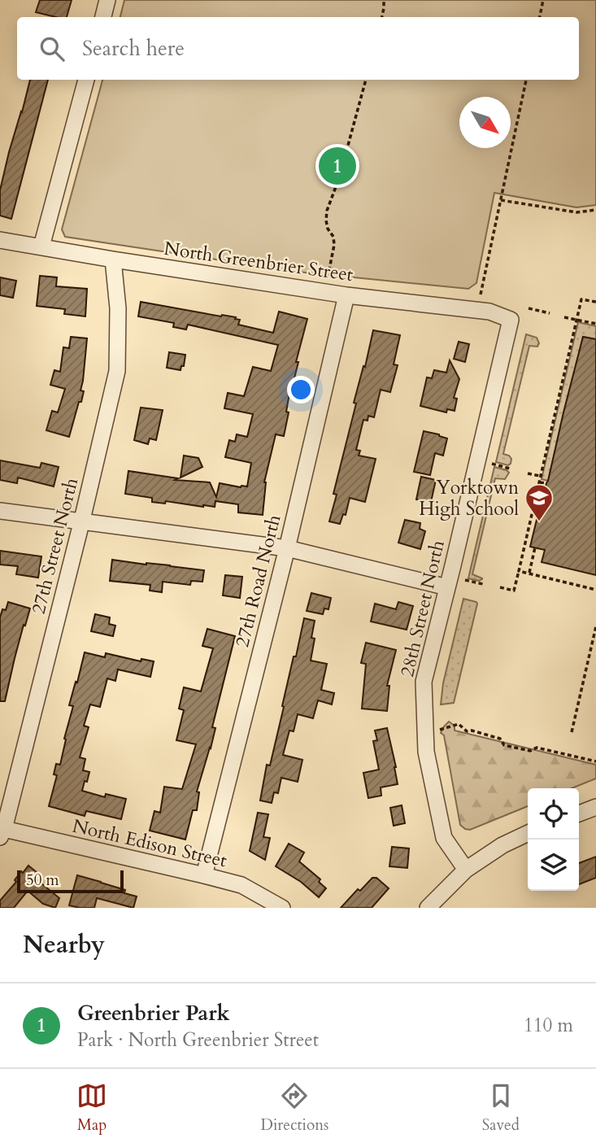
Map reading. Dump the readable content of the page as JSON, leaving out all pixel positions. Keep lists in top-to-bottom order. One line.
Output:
{"streets":{"street":["North Greenbrier Street","27th Street North","27th Road North","28th Street North","North Edison Street"]},"crossings":[["North Greenbrier Street","27th Street North"],["North Greenbrier Street","27th Road North"],["North Greenbrier Street","28th Street North"],["27th Street North","North Edison Street"],["27th Road North","North Edison Street"]],"places":{"school or university":["Yorktown High School"]},"scale_bar":"50 m","north":"bottom right","page":{"search":"Search here","pins":"1","scale":"50 m","heading":"Nearby","list":[{"mark":"1","name":"Greenbrier Park","note":"Park · North Greenbrier Street","value":"110 m"}],"nav":["Map","Directions","Saved"]}}
